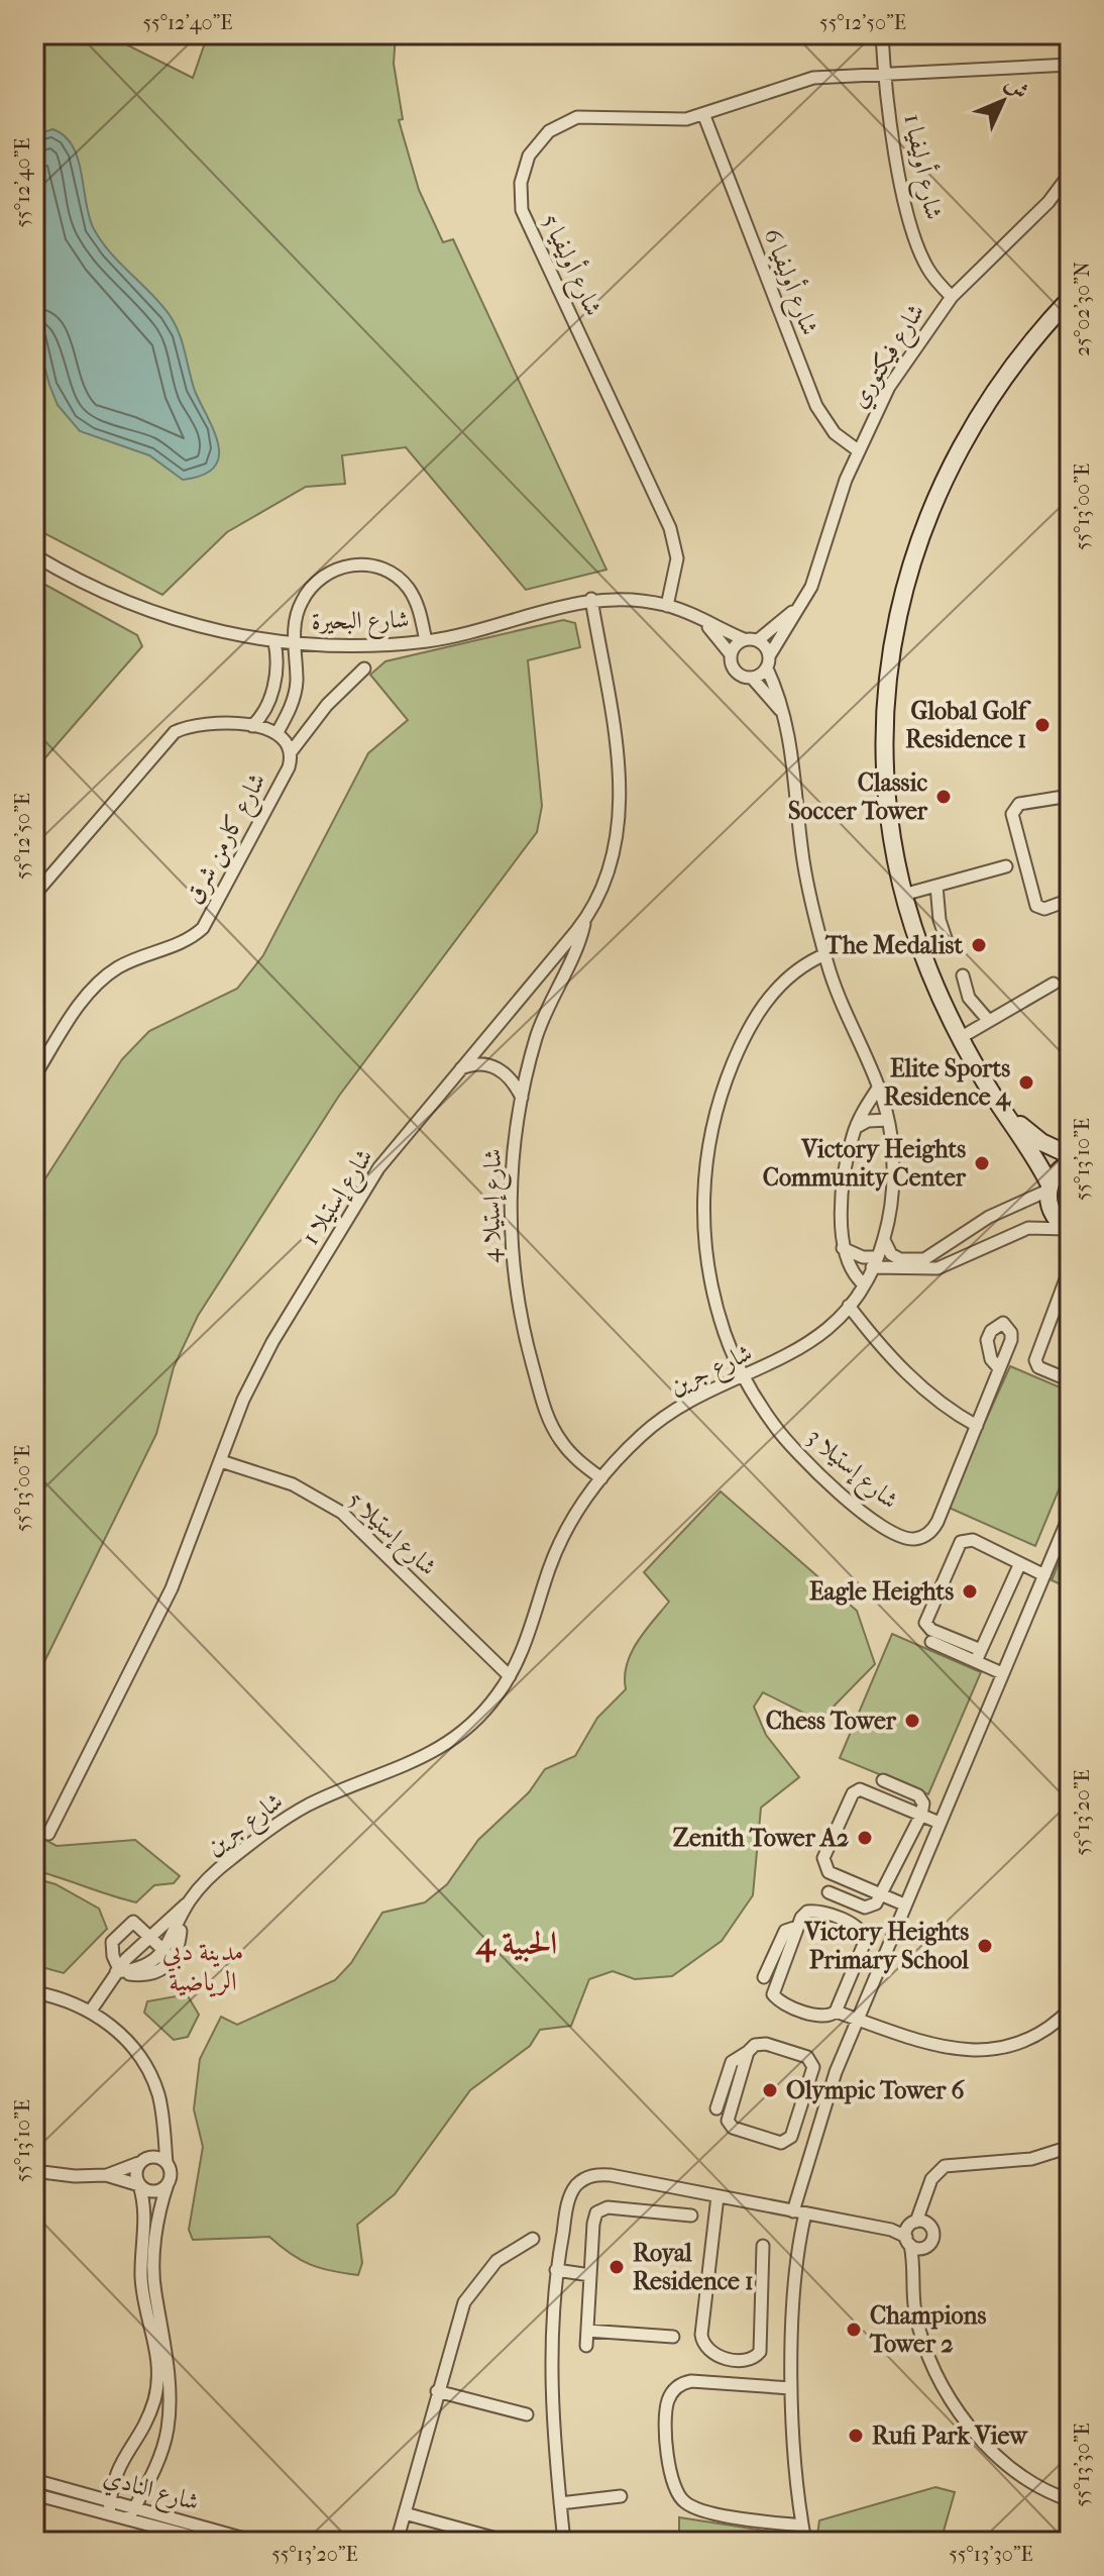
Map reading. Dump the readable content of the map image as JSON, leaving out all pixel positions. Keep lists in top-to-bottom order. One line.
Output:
{"streets":{"street":["شارع أوليفيا 1","شارع أوليفيا 5","شارع أوليفيا 6","شارع فيكتوري","شارع البحيرة","شارع كارمن شرق","شارع إستيلا 1","شارع إستيلا 4","شارع جرين","شارع إستيلا 3","شارع إستيلا 5","شارع النادي"]},"crossings":[["شارع أوليفيا 1","شارع أوليفيا 5"],["شارع أوليفيا 1","شارع فيكتوري"],["شارع أوليفيا 5","شارع أوليفيا 6"],["شارع أوليفيا 5","شارع البحيرة"],["شارع أوليفيا 6","شارع فيكتوري"],["شارع فيكتوري","شارع البحيرة"],["شارع فيكتوري","شارع جرين"],["شارع البحيرة","شارع إستيلا 1"],["شارع البحيرة","شارع جرين"],["شارع إستيلا 1","شارع إستيلا 4"],["شارع إستيلا 1","شارع إستيلا 5"],["شارع إستيلا 4","شارع جرين"],["شارع جرين","شارع إستيلا 3"],["شارع جرين","شارع إستيلا 5"]],"districts":["الحبية 4","مدينة دبي الرياضية"],"places":["Global Golf Residence 1","Classic Soccer Tower","The Medalist","Elite Sports Residence 4","Victory Heights Community Center","Eagle Heights","Chess Tower","Zenith Tower A2","Victory Heights Primary School","Olympic Tower 6","Royal Residence 1","Champions Tower 2","Rufi Park View"],"north":"top right","coordinates":["55°12'40\"E","55°12'50\"E","25°02'30\"N","55°13'00\"E","55°13'10\"E","55°13'20\"E","55°13'30\"E"]}
